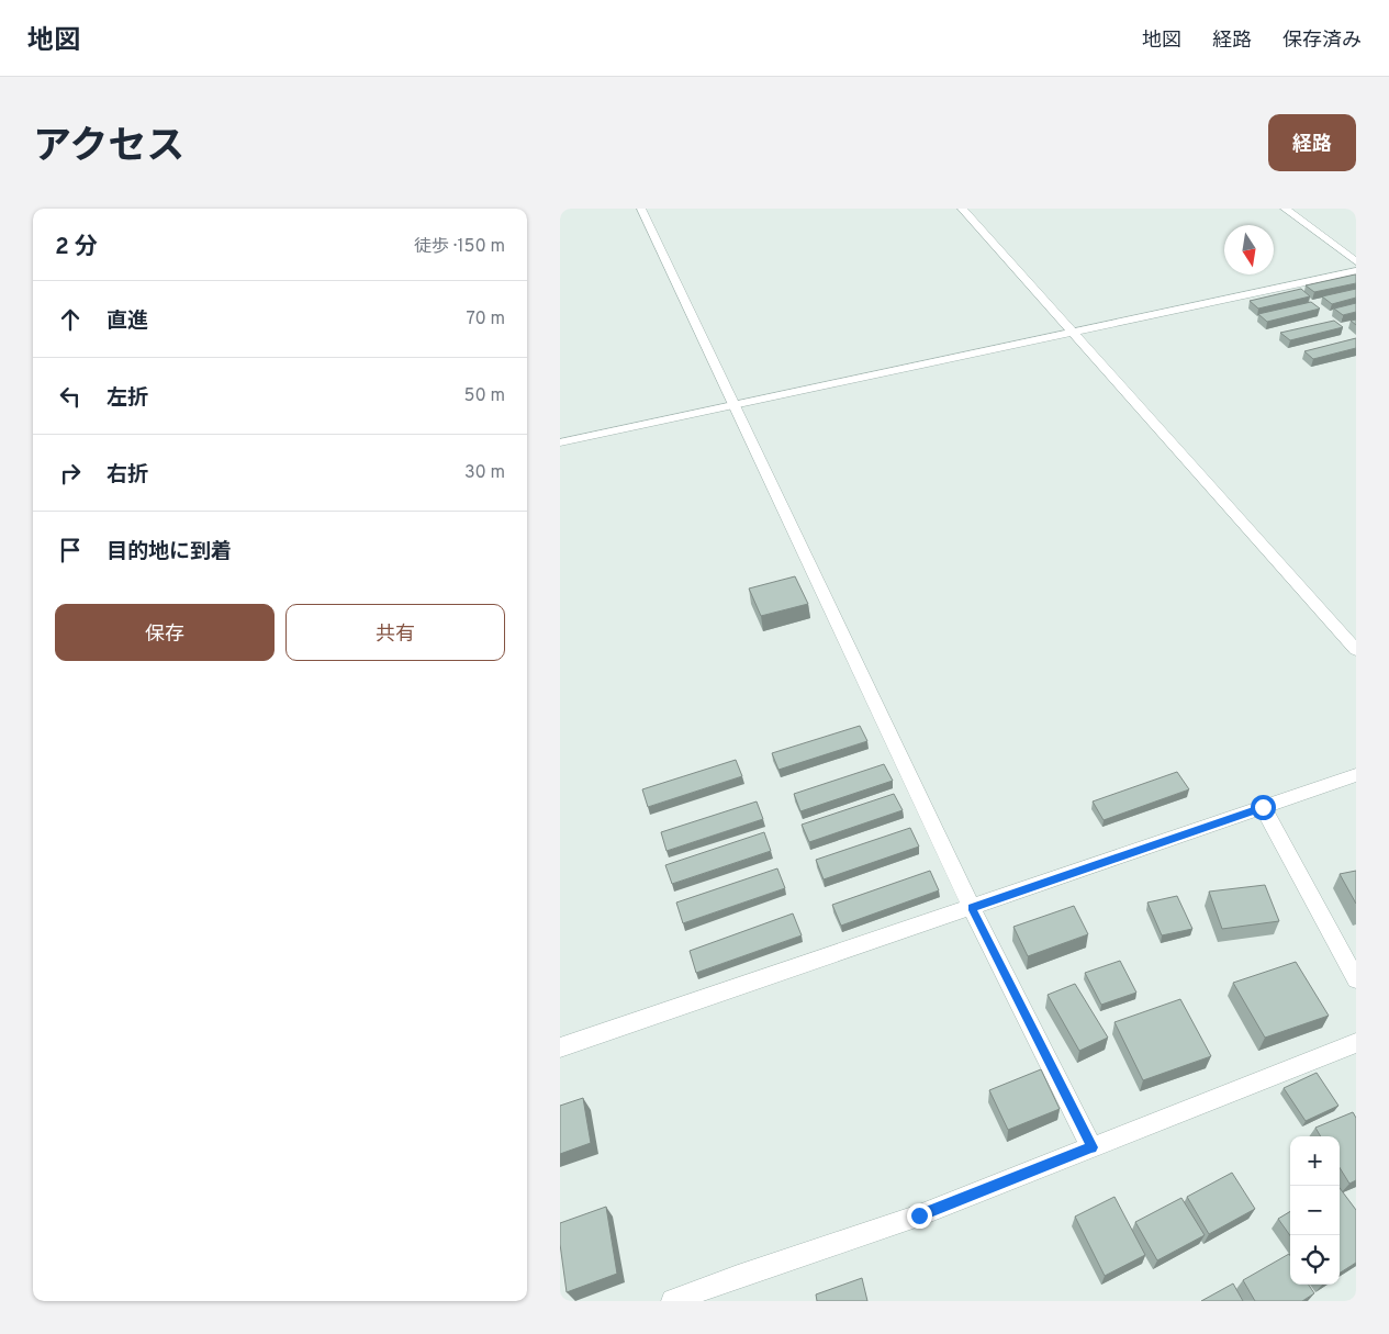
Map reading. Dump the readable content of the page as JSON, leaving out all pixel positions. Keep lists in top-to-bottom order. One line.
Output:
{"north":"bottom","page":{"header":"地図","nav":["地図","経路","保存済み"],"title":"アクセス","buttons":["経路",["保存","共有"]],"heading":["2 分","徒歩 · 150 m"],"list":[["直進","70 m"],["左折","50 m"],["右折","30 m"],"目的地に到着"],"map_buttons":["+","−"]}}
